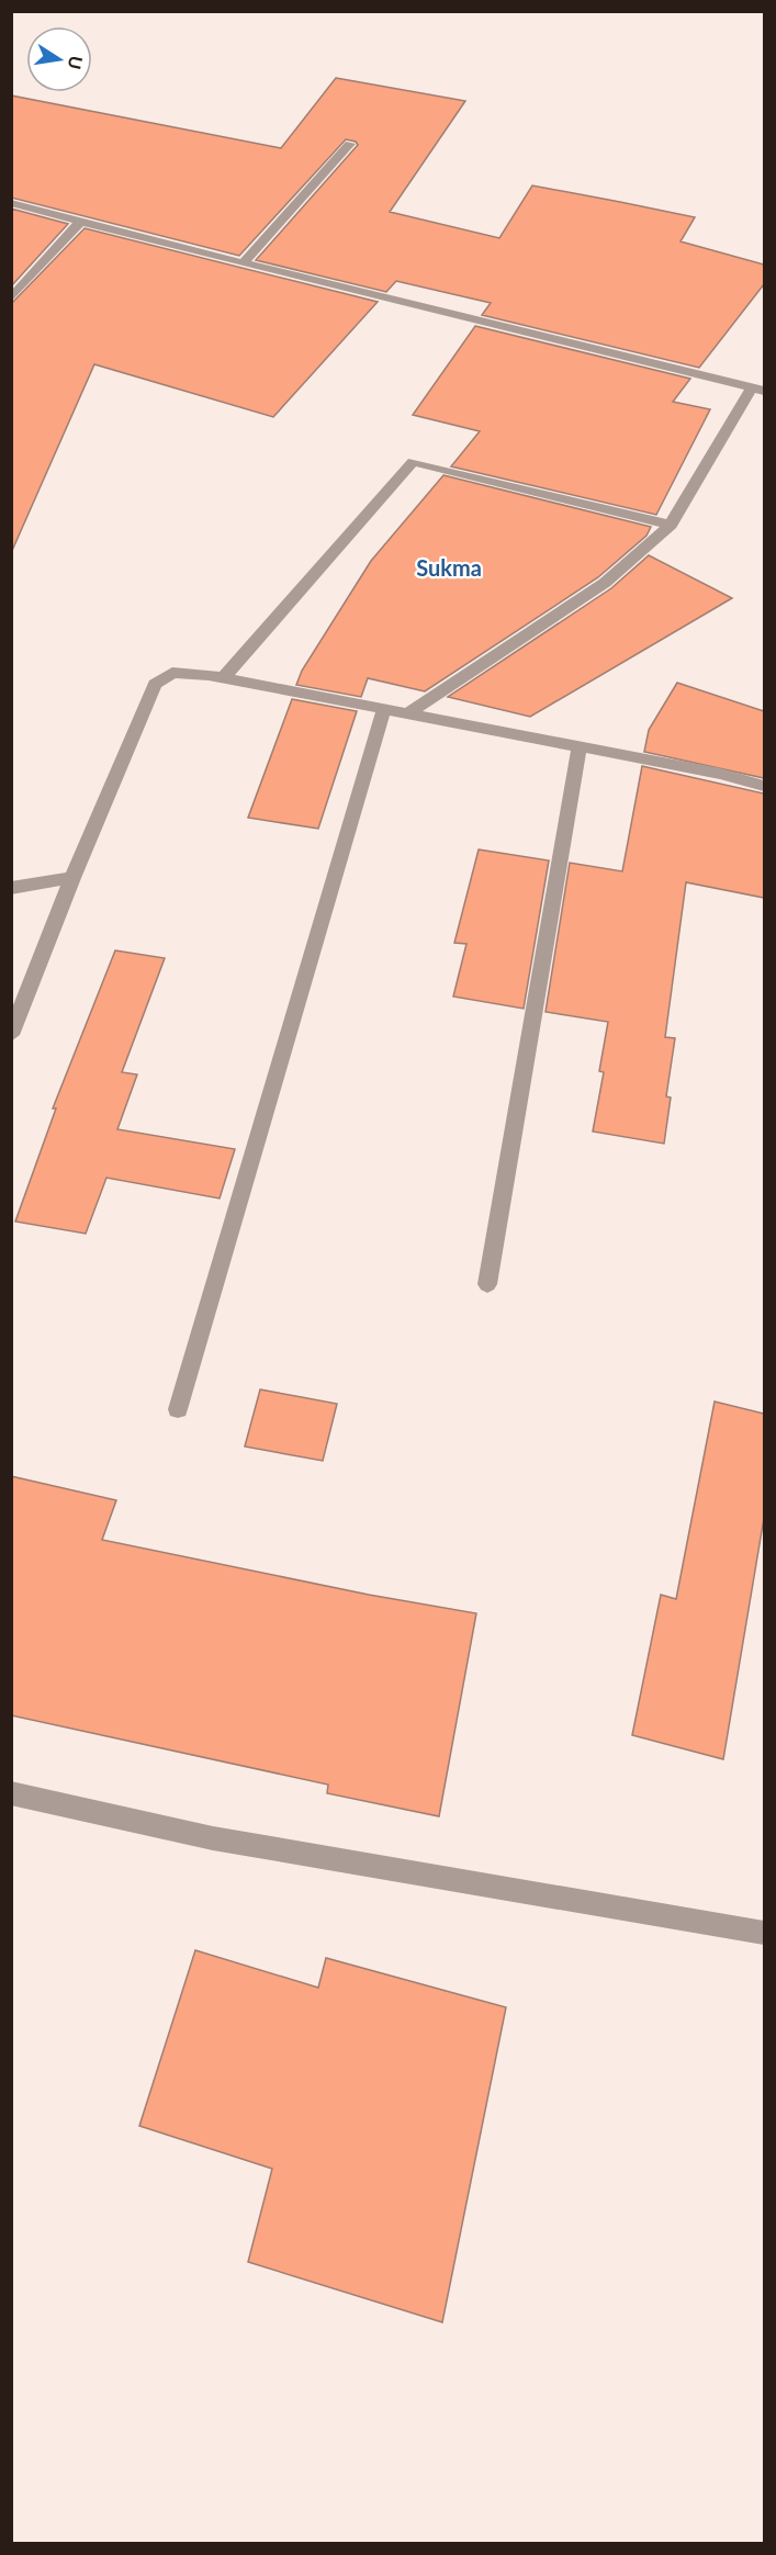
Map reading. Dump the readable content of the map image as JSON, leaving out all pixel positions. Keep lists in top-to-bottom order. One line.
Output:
{"districts":["Sukma"],"north":"right"}
